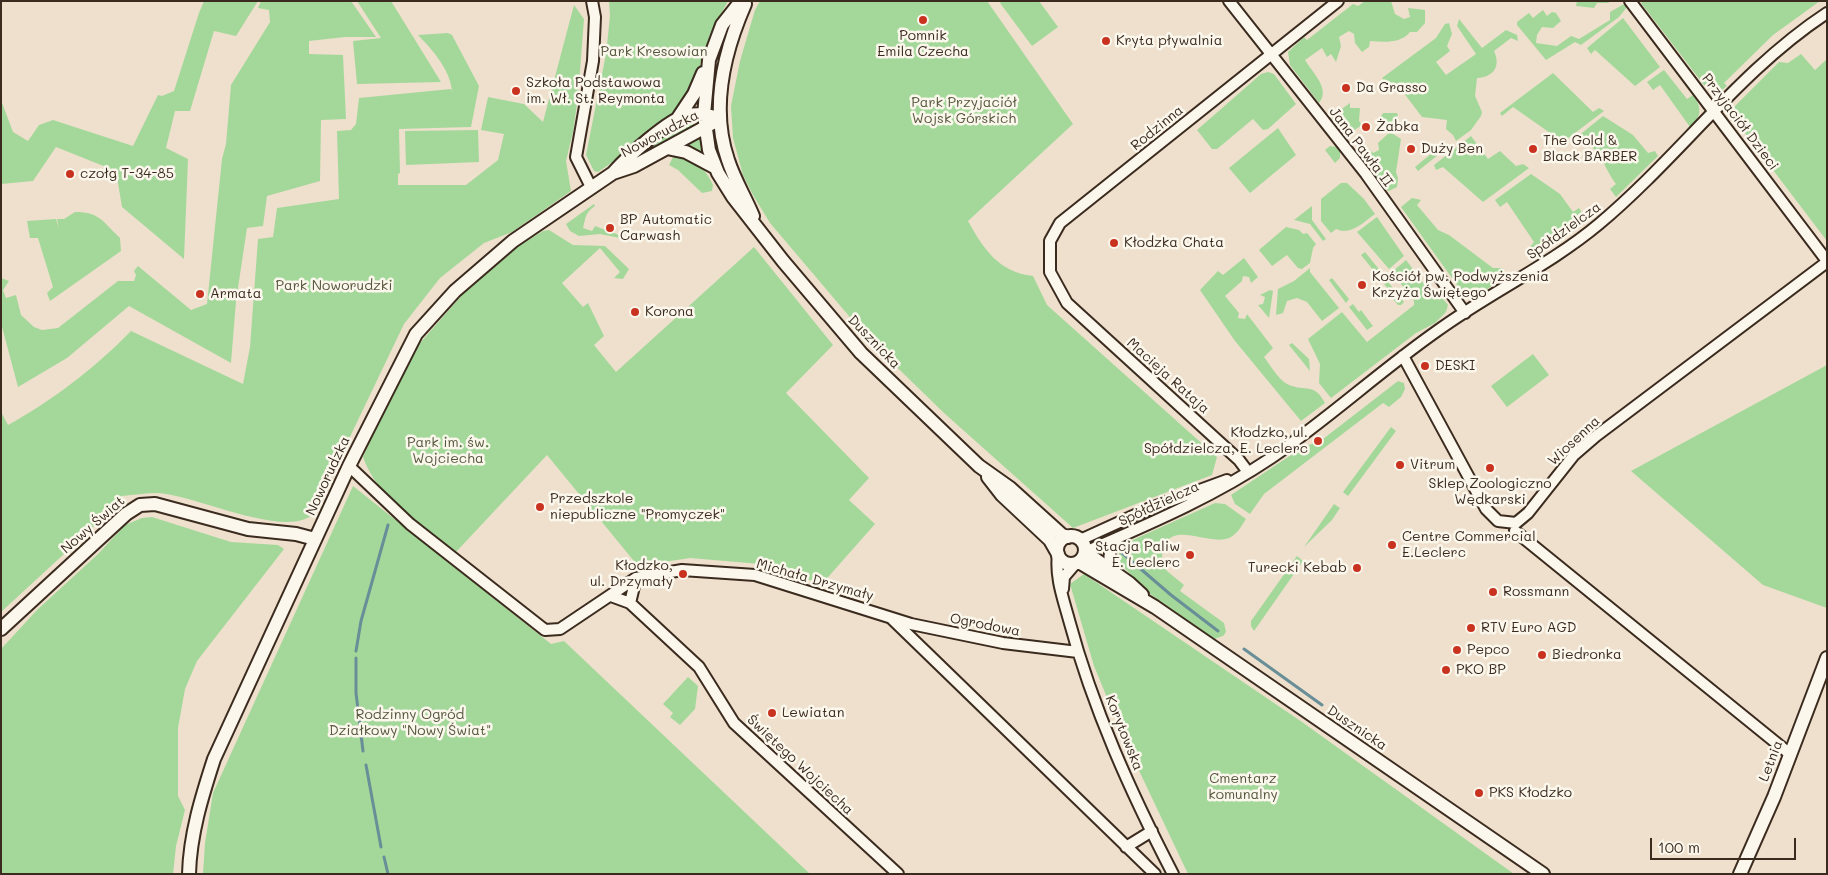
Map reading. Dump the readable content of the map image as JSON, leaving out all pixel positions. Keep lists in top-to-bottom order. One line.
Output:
{"streets":{"street":["Przyjaciół Dzieci","Rodzinna","Noworudzka","Jana Pawła II","Spółdzielcza","Dusznicka","Macieja Rataja","Wiosenna","Nowy Świat","Michała Drzymały","Ogrodowa","Korytowska","Letnia","Świętego Wojciecha"]},"crossings":[["Przyjaciół Dzieci","Spółdzielcza"],["Przyjaciół Dzieci","Wiosenna"],["Rodzinna","Jana Pawła II"],["Rodzinna","Macieja Rataja"],["Noworudzka","Dusznicka"],["Noworudzka","Nowy Świat"],["Noworudzka","Michała Drzymały"],["Jana Pawła II","Spółdzielcza"],["Spółdzielcza","Dusznicka"],["Spółdzielcza","Macieja Rataja"],["Spółdzielcza","Wiosenna"],["Spółdzielcza","Korytowska"],["Dusznicka","Korytowska"],["Michała Drzymały","Ogrodowa"],["Michała Drzymały","Świętego Wojciecha"],["Ogrodowa","Korytowska"]],"parks":["Park Kresowian","Park Przyjaciół Wojsk Górskich","Park Noworudzki","Park im. św. Wojciecha","Rodzinny Ogród Działkowy \"Nowy Świat\"","Cmentarz komunalny"],"places":["Pomnik Emila Czecha","Kryta pływalnia","Da Grasso","Szkoła Podstawowa im. Wł. St. Reymonta","Żabka","Duży Ben","The Gold & Black BARBER","czołg T-34-85","BP Automatic Carwash","Kłodzka Chata","Kościół pw. Podwyższenia Krzyża Świętego","Armata","Korona","DESKI","Kłodzko, ul. Spółdzielcza, E. Leclerc","Vitrum","Sklep Zoologiczno Wędkarski","Przedszkole niepubliczne \"Promyczek\"","Centre Commercial E.Leclerc","Stacja Paliw E. Leclerc","Turecki Kebab","Kłodzko, ul. Drzymały","Rossmann","RTV Euro AGD","Pepco","Biedronka","PKO BP","Lewiatan","PKS Kłodzko"],"scale_bar":"100 m"}
